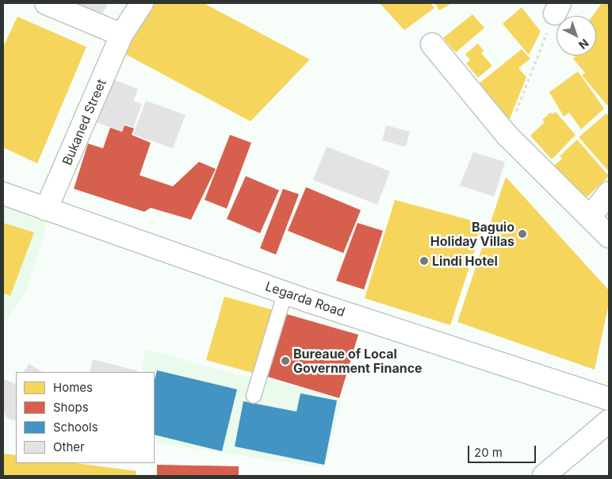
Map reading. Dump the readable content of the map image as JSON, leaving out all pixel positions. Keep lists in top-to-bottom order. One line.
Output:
{"streets":{"street":["Bukaned Street","Legarda Road"]},"crossings":[["Bukaned Street","Legarda Road"]],"places":["Baguio Holiday Villas","Lindi Hotel","Bureaue of Local Government Finance"],"legend":["Homes","Shops","Schools","Other"],"scale_bar":"20 m","north":"bottom right"}
